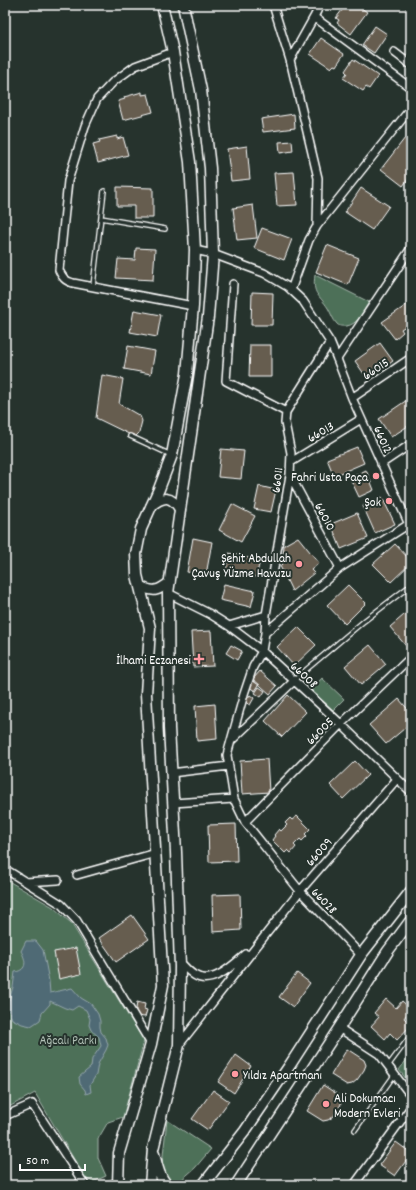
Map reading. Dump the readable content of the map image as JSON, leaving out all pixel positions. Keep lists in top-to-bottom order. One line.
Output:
{"streets":{"street":["66015","66013","66012","66011","66010","66008","66005","66009","66028"]},"crossings":[["66015","66012"],["66013","66012"],["66013","66011"],["66011","66010"],["66011","66008"],["66011","66028"],["66008","66005"],["66008","66009"],["66005","66028"],["66009","66028"]],"parks":["Ağcalı Parkı"],"places":{"other":["Fahri Usta Paça","Şok","Şehit Abdullah Çavuş YÜzme Havuzu","Yıldız Apartmanı","Ali Dokumacı Modern Evleri"],"health":["İlhami Eczanesi"]},"scale_bar":"50 m"}
